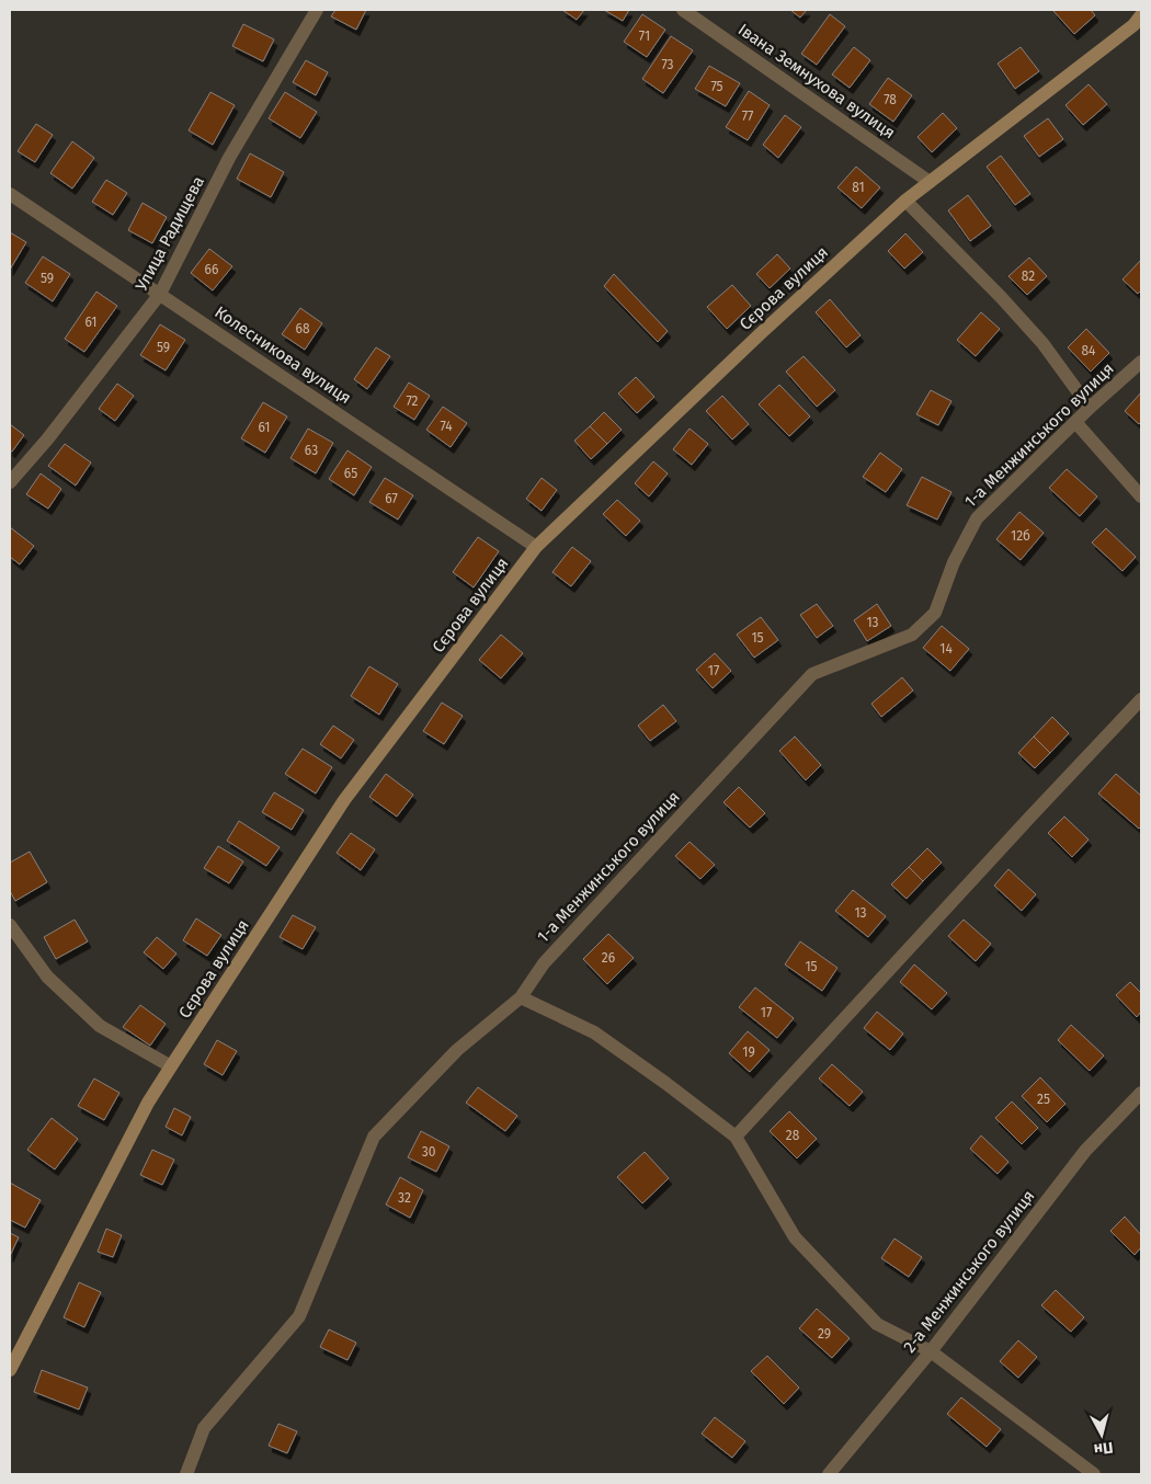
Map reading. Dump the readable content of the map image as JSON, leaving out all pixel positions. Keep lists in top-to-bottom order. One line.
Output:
{"streets":{"street":["Івана Земнухова вулиця","Улица Радищева","Сєрова вулиця","Колесникова вулиця","1-а Менжинського вулиця","2-а Менжинського вулиця"]},"crossings":[["Івана Земнухова вулиця","Сєрова вулиця"],["Улица Радищева","Колесникова вулиця"],["Сєрова вулиця","Колесникова вулиця"]],"house_numbers":["71","73","75","78","77","81","66","82","59","61","68","59","84","72","74","61","63","65","67","12б","13","15","14","17","13","26","15","17","19","25","28","30","32","29"],"north":"bottom"}
